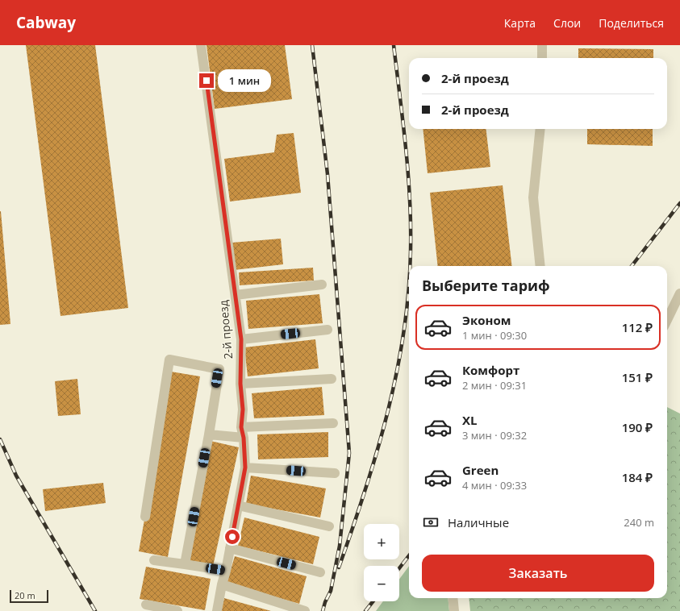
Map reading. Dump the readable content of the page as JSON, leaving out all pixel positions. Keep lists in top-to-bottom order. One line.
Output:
{"streets":{"street":["2-й проезд"]},"scale_bar":"20 m","page":{"header":"Cabway","nav":["Карта","Слои","Поделиться"],"banner":["2-й проезд","2-й проезд"],"bubble":"1 мин","heading":"Выберите тариф","list":[{"name":"Эконом","note":"1 мин · 09:30","value":"112 ₽"},{"name":"Комфорт","note":"2 мин · 09:31","value":"151 ₽"},{"name":"XL","note":"3 мин · 09:32","value":"190 ₽"},{"name":"Green","note":"4 мин · 09:33","value":"184 ₽"}],"pay":["Наличные","240 m"],"map_buttons":["+","−"],"buttons":"Заказать","scale":"20 m"}}
